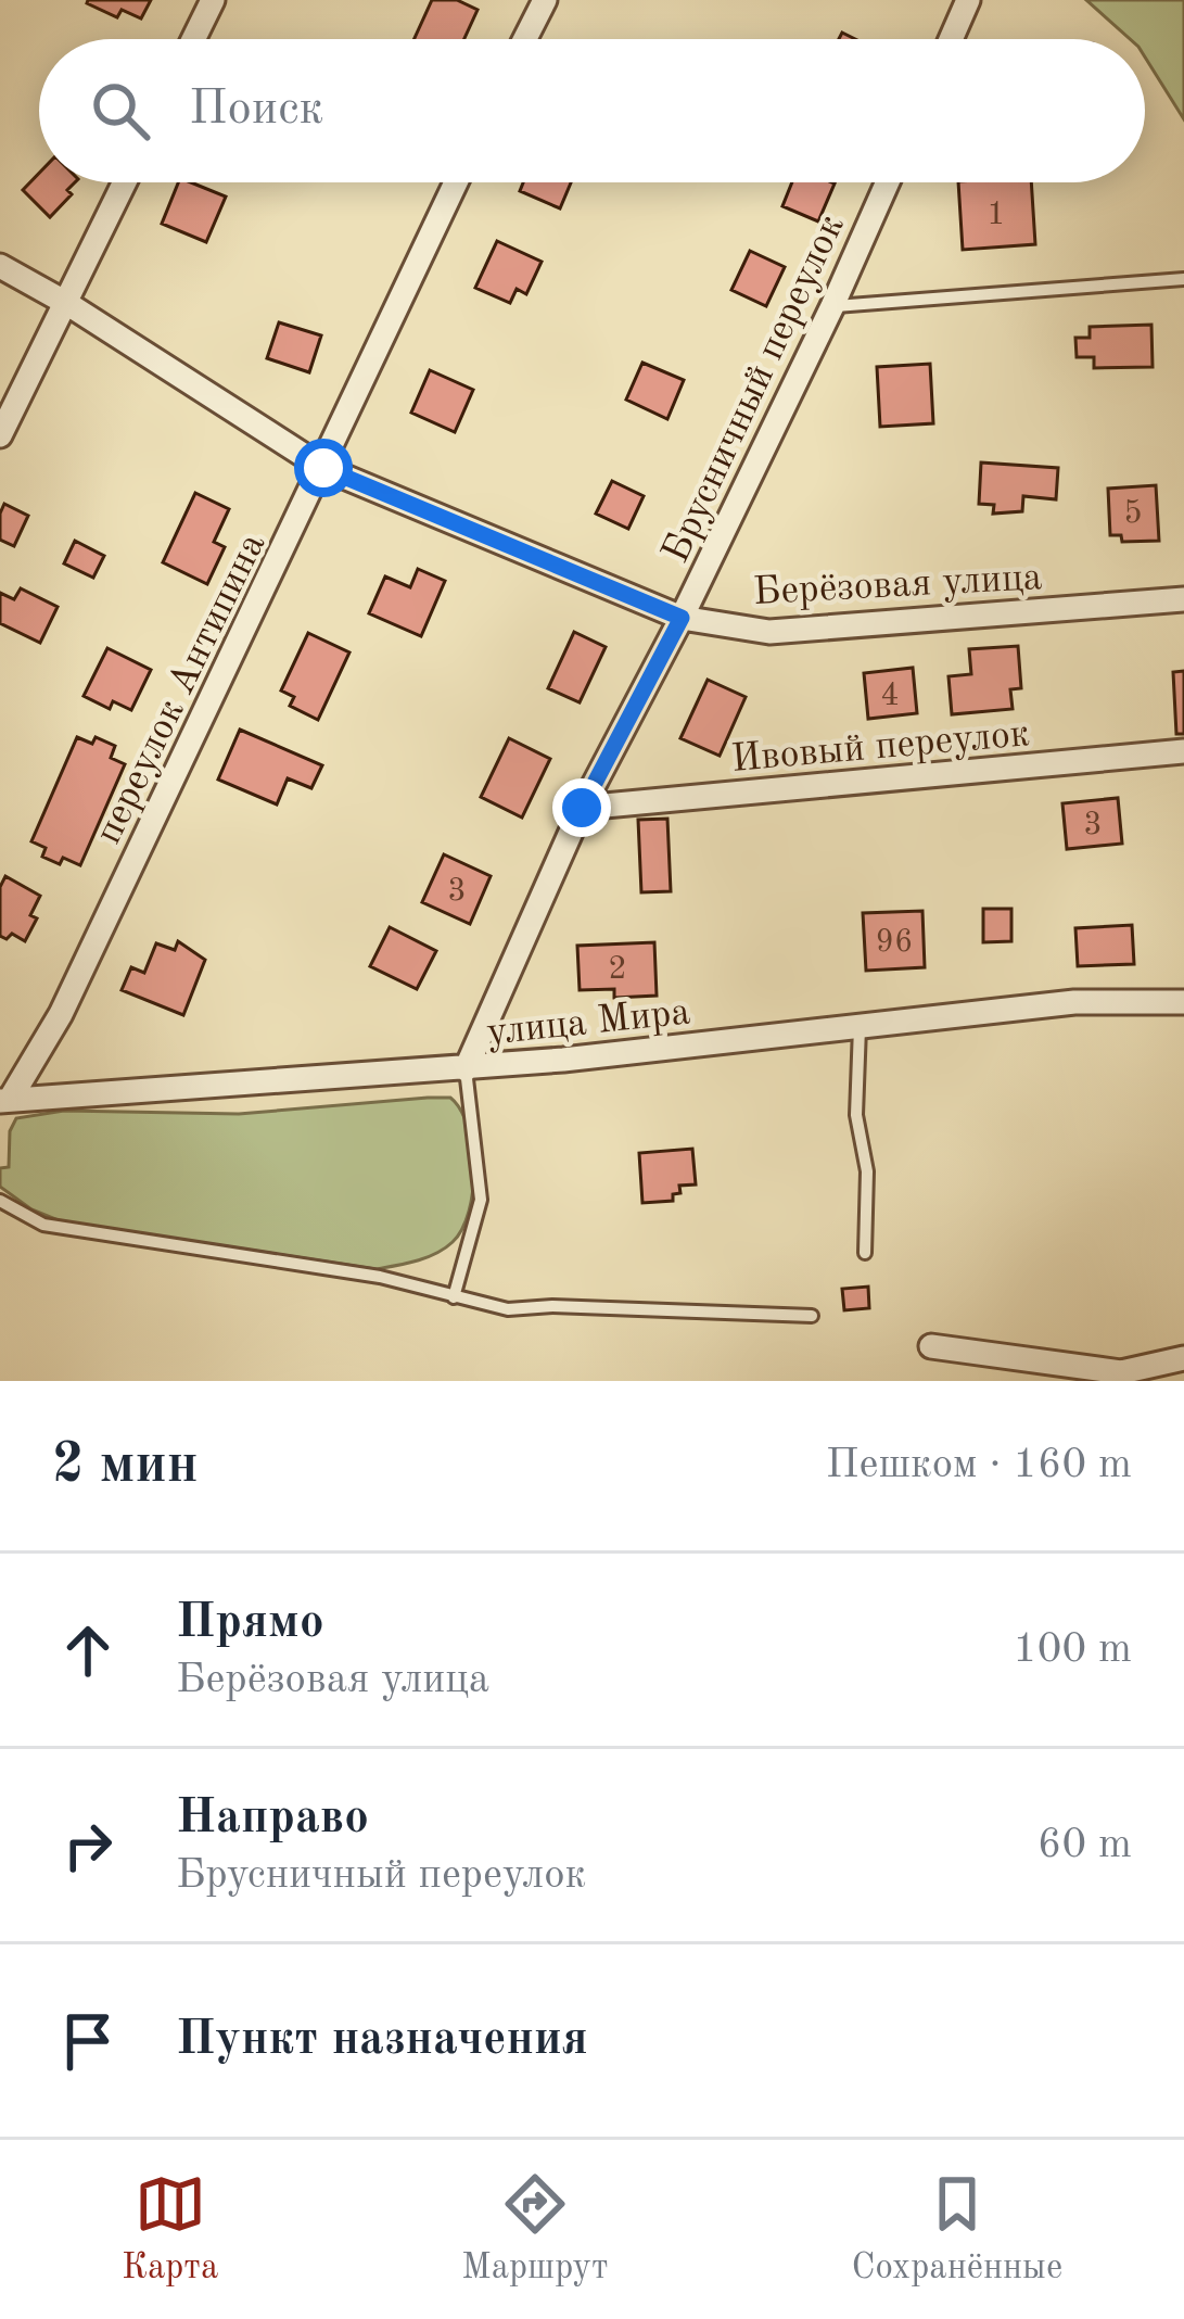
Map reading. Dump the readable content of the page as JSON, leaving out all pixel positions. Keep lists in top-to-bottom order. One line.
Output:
{"streets":{"street":["Брусничный переулок","Берёзовая улица","переулок Антипина","Ивовый переулок","улица Мира"]},"crossings":[["Брусничный переулок","Берёзовая улица"],["Брусничный переулок","Ивовый переулок"],["Брусничный переулок","улица Мира"],["Берёзовая улица","переулок Антипина"],["переулок Антипина","улица Мира"]],"house_numbers":["1","5","4","3","3","96","2"],"page":{"search":"Поиск","heading":["2 мин","Пешком · 160 m"],"list":[["Прямо","Берёзовая улица","100 m"],["Направо","Брусничный переулок","60 m"],"Пункт назначения"],"nav":["Карта","Маршрут","Сохранённые"]}}
